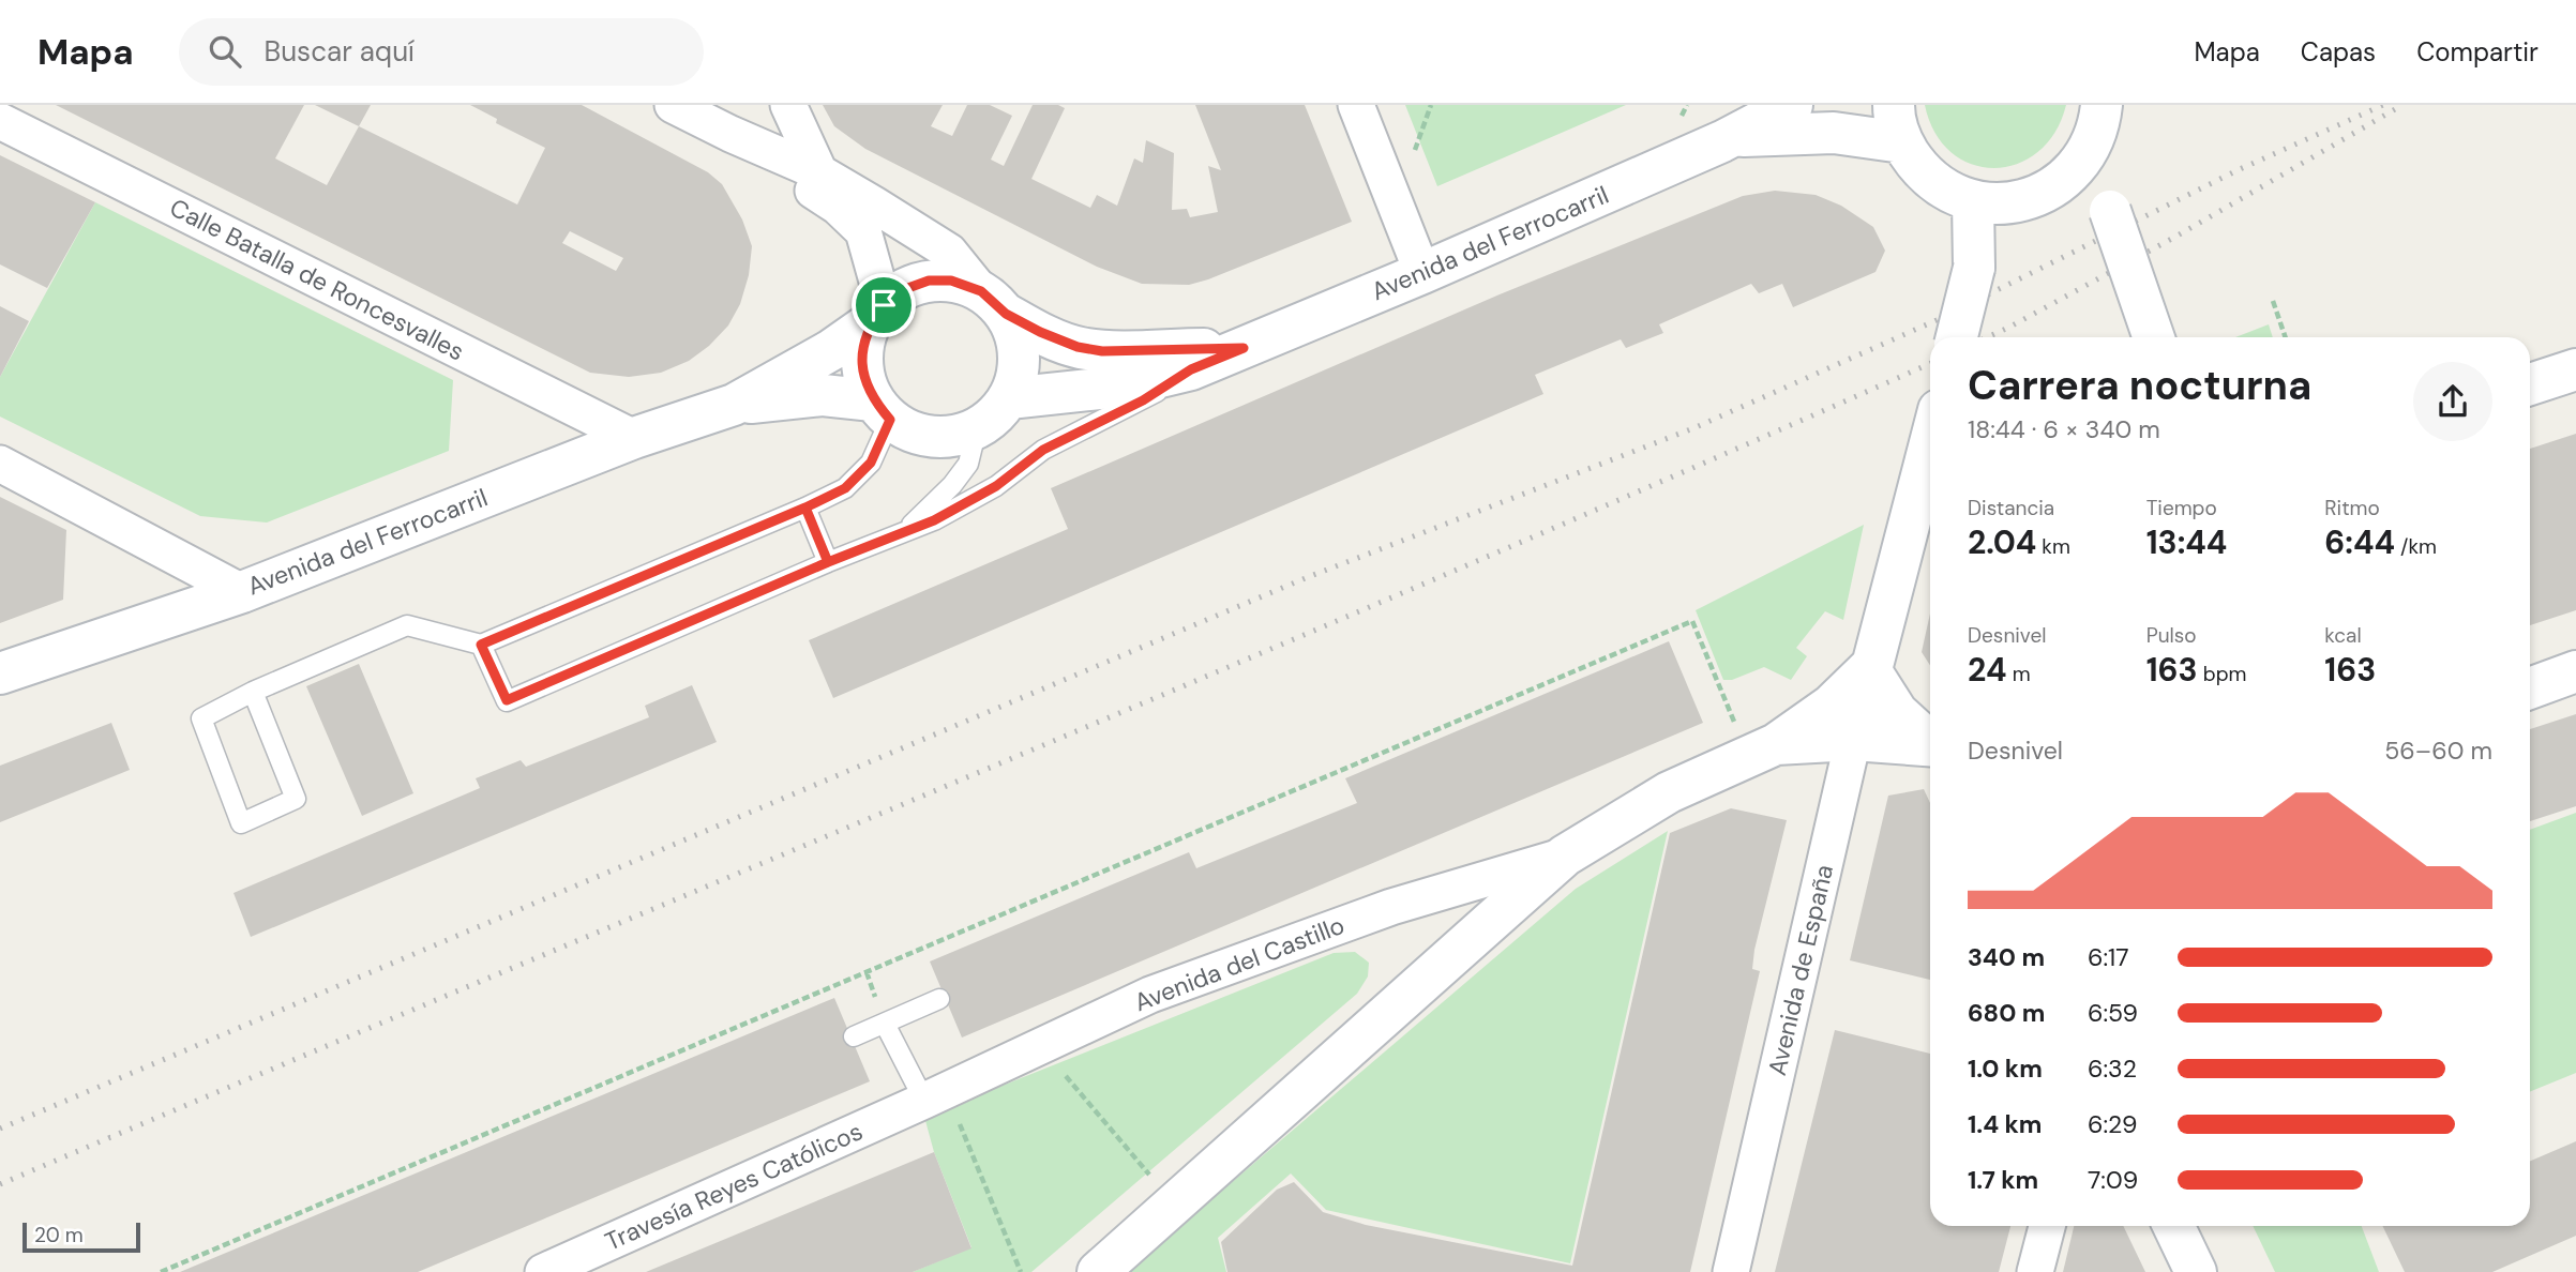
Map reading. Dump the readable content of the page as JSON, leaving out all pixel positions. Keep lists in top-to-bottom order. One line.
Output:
{"streets":{"street":["Avenida del Ferrocarril","Calle Batalla de Roncesvalles","Avenida del Castillo","Avenida de España","Travesía Reyes Católicos"]},"crossings":[["Avenida del Ferrocarril","Calle Batalla de Roncesvalles"],["Avenida del Castillo","Avenida de España"],["Avenida del Castillo","Travesía Reyes Católicos"]],"scale_bar":"20 m","page":{"header":"Mapa","search":"Buscar aquí","nav":["Mapa","Capas","Compartir"],"heading":["Carrera nocturna","18:44 · 6 × 340 m"],"stats":[["Distancia","2.04 km"],["Tiempo","13:44"],["Ritmo","6:44 /km"],["Desnivel","24 m"],["Pulso","163 bpm"],["kcal","163"]],"chart":["Desnivel","56–60 m"],"list":[{"name":"340 m","note":"6:17"},{"name":"680 m","note":"6:59"},{"name":"1.0 km","note":"6:32"},{"name":"1.4 km","note":"6:29"},{"name":"1.7 km","note":"7:09"}],"scale":"20 m"}}
